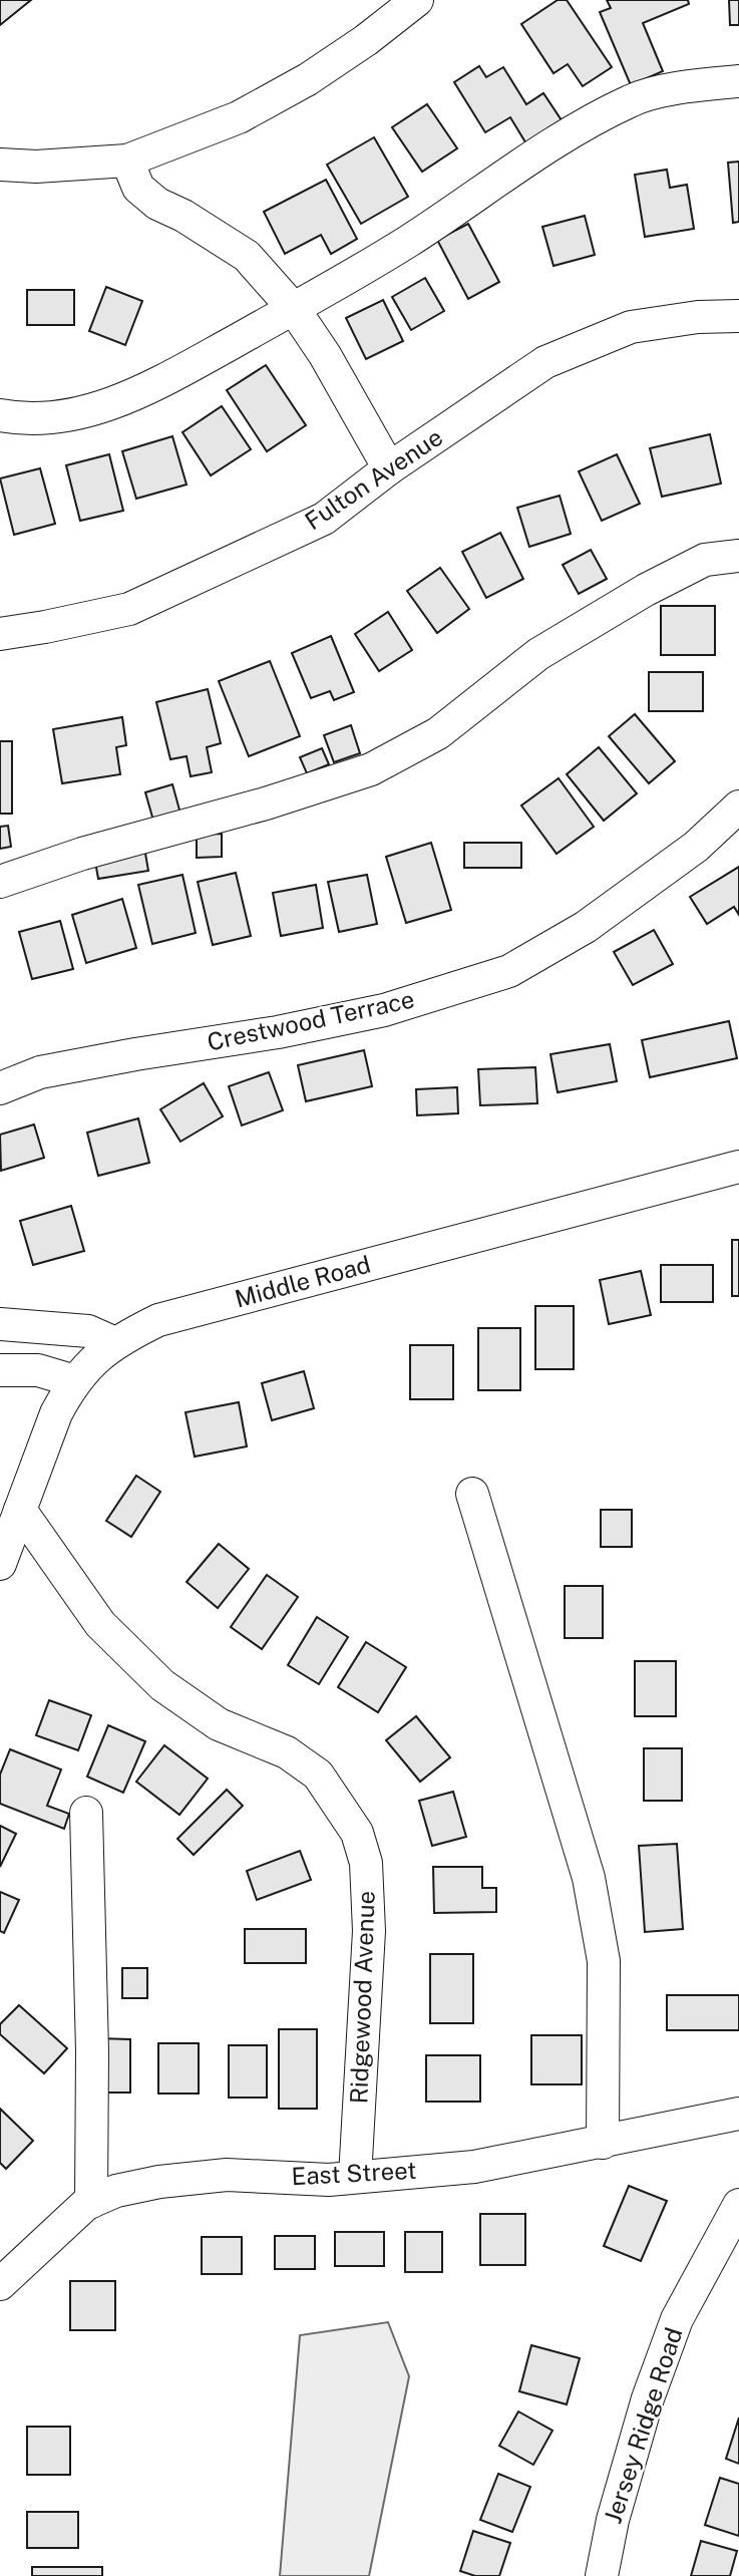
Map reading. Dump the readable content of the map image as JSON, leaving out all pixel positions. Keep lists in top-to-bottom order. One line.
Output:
{"streets":{"street":["Fulton Avenue","Crestwood Terrace","Middle Road","Ridgewood Avenue","East Street","Jersey Ridge Road"]},"crossings":[["Middle Road","Ridgewood Avenue"],["Ridgewood Avenue","East Street"]]}
